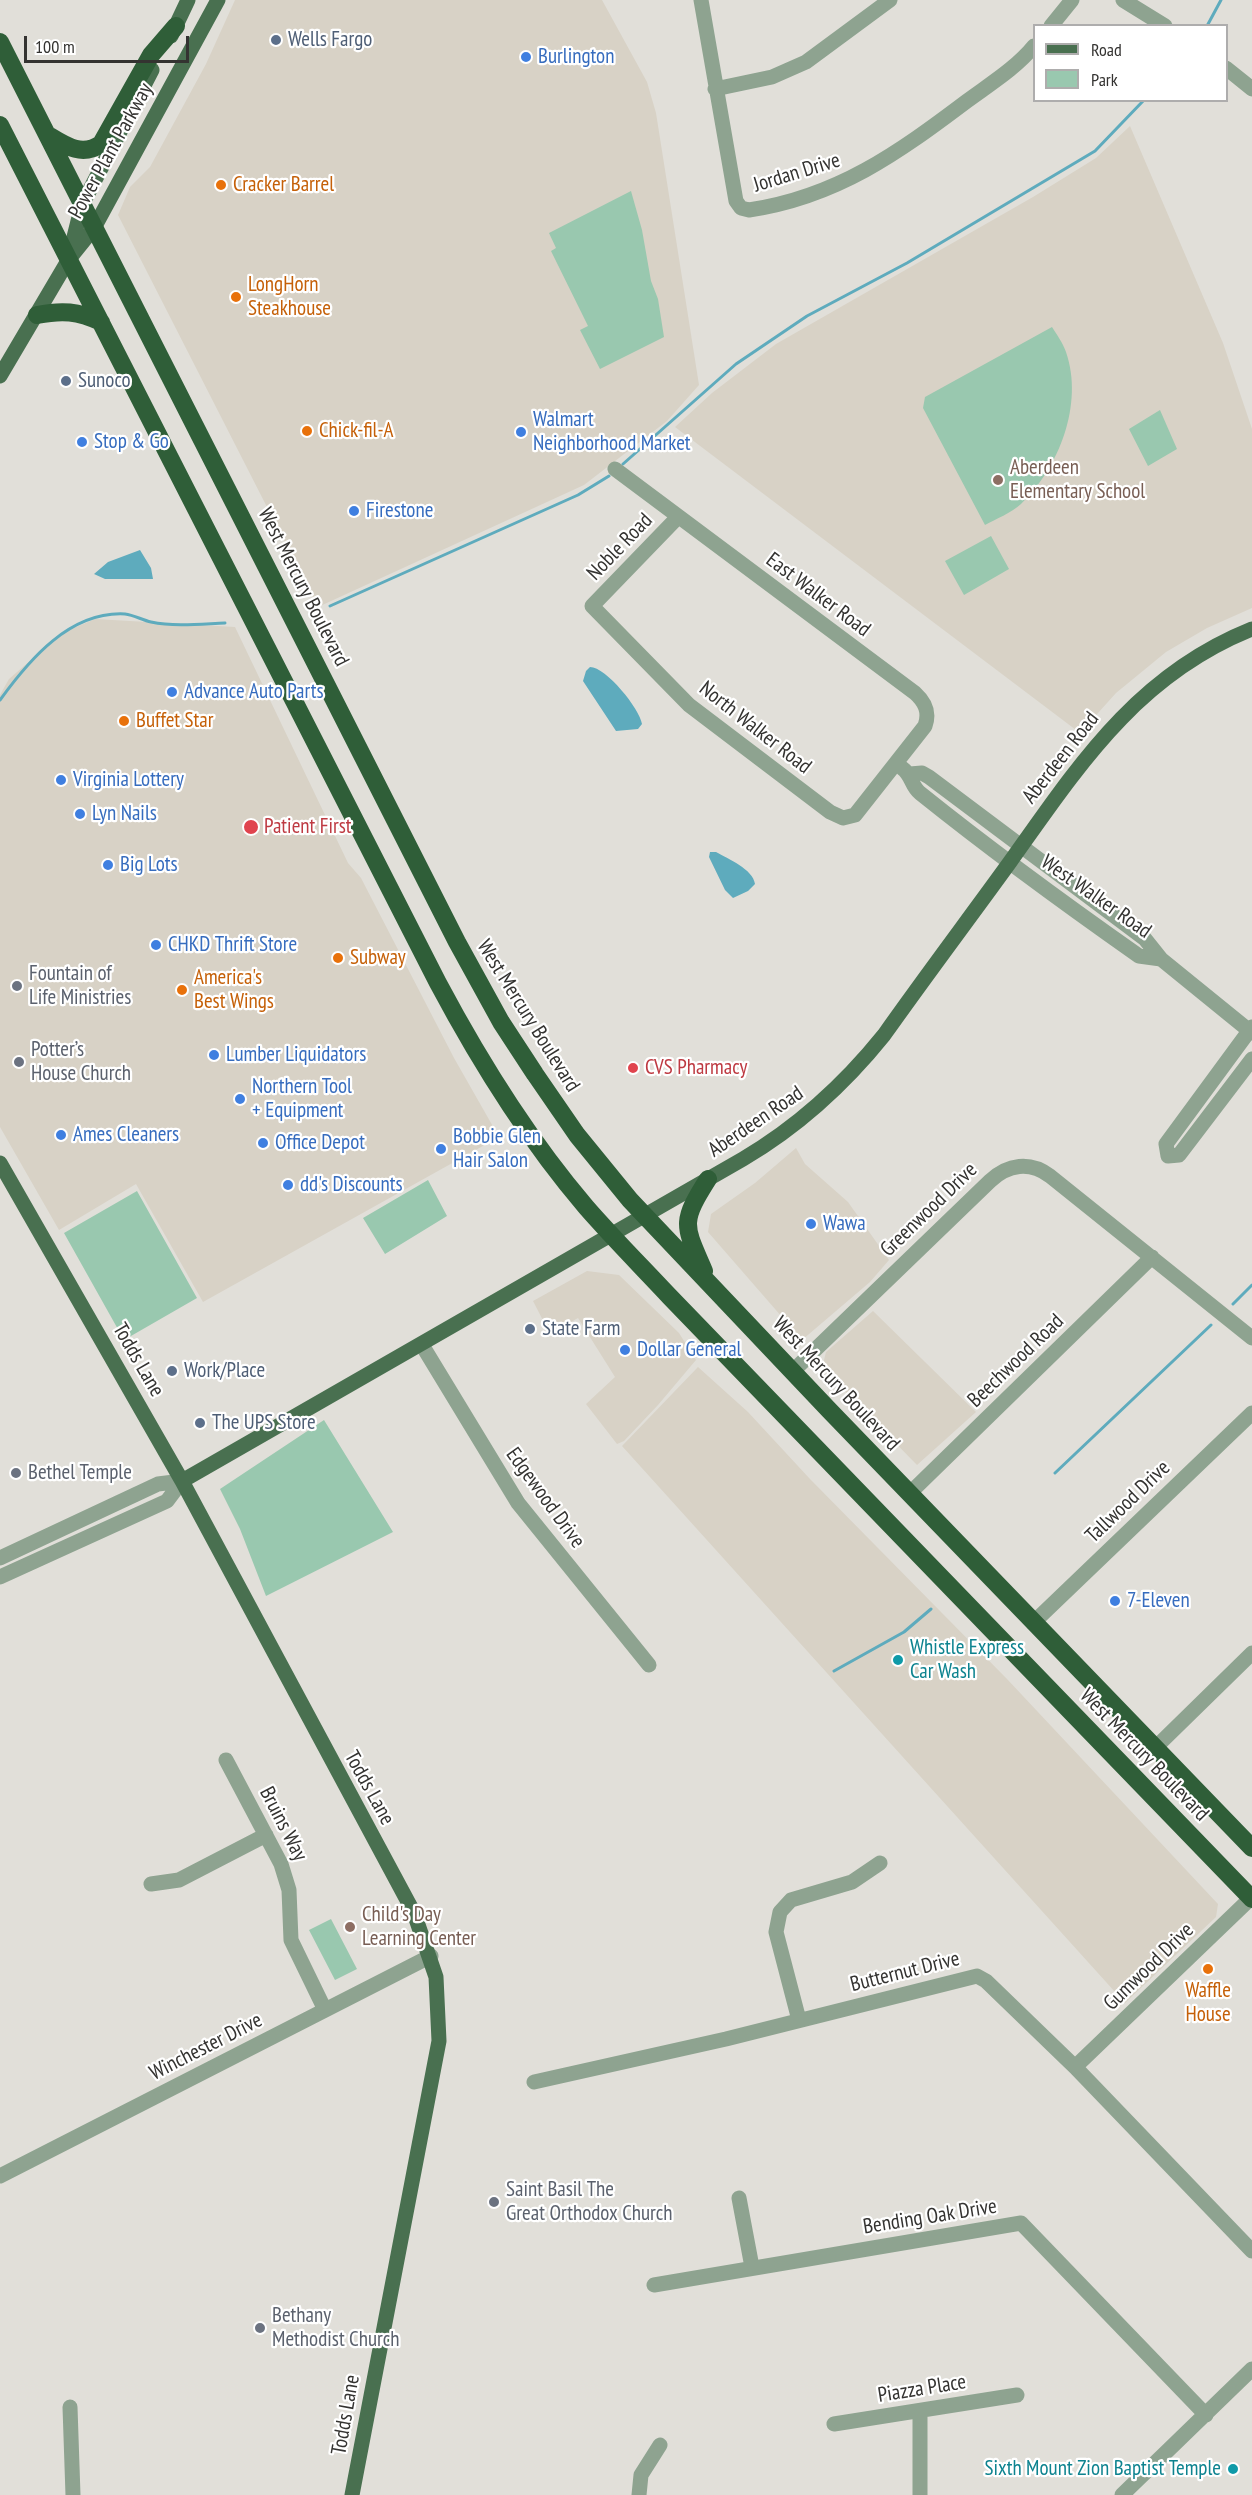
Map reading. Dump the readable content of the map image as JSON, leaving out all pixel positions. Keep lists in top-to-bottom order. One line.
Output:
{"streets":{"highway":["West Mercury Boulevard"],"main road":["Power Plant Parkway","Aberdeen Road","Todds Lane"],"street":["Jordan Drive","Noble Road","East Walker Road","North Walker Road","West Walker Road","Greenwood Drive","Beechwood Road","Edgewood Drive","Tallwood Drive","Bruins Way","Gumwood Drive","Butternut Drive","Winchester Drive","Bending Oak Drive","Piazza Place"]},"crossings":[["Power Plant Parkway","West Mercury Boulevard"],["Noble Road","East Walker Road"],["Noble Road","North Walker Road"],["West Mercury Boulevard","Aberdeen Road"],["West Mercury Boulevard","Greenwood Drive"],["West Mercury Boulevard","Beechwood Road"],["West Mercury Boulevard","Tallwood Drive"],["West Mercury Boulevard","Gumwood Drive"],["East Walker Road","North Walker Road"],["Aberdeen Road","West Walker Road"],["Aberdeen Road","Todds Lane"],["Aberdeen Road","Edgewood Drive"],["Greenwood Drive","Beechwood Road"],["Todds Lane","Winchester Drive"],["Bruins Way","Winchester Drive"],["Gumwood Drive","Butternut Drive"]],"places":["Wells Fargo","Burlington","Cracker Barrel","LongHorn Steakhouse","Sunoco","Chick-fil-A","Walmart Neighborhood Market","Stop & Go","Aberdeen Elementary School","Firestone","Advance Auto Parts","Buffet Star","Virginia Lottery","Lyn Nails","Patient First","Big Lots","CHKD Thrift Store","Subway","Fountain of Life Ministries","America's Best Wings","Lumber Liquidators","Potter’s House Church","CVS Pharmacy","Northern Tool + Equipment","Ames Cleaners","Office Depot","Bobbie Glen Hair Salon","dd's Discounts","Wawa","State Farm","Dollar General","Work/Place","The UPS Store","Bethel Temple","7-Eleven","Whistle Express Car Wash","Child's Day Learning Center","Waffle House","Saint Basil The Great Orthodox Church","Bethany Methodist Church","Sixth Mount Zion Baptist Temple"],"legend":["Road","Park"],"scale_bar":"100 m"}
